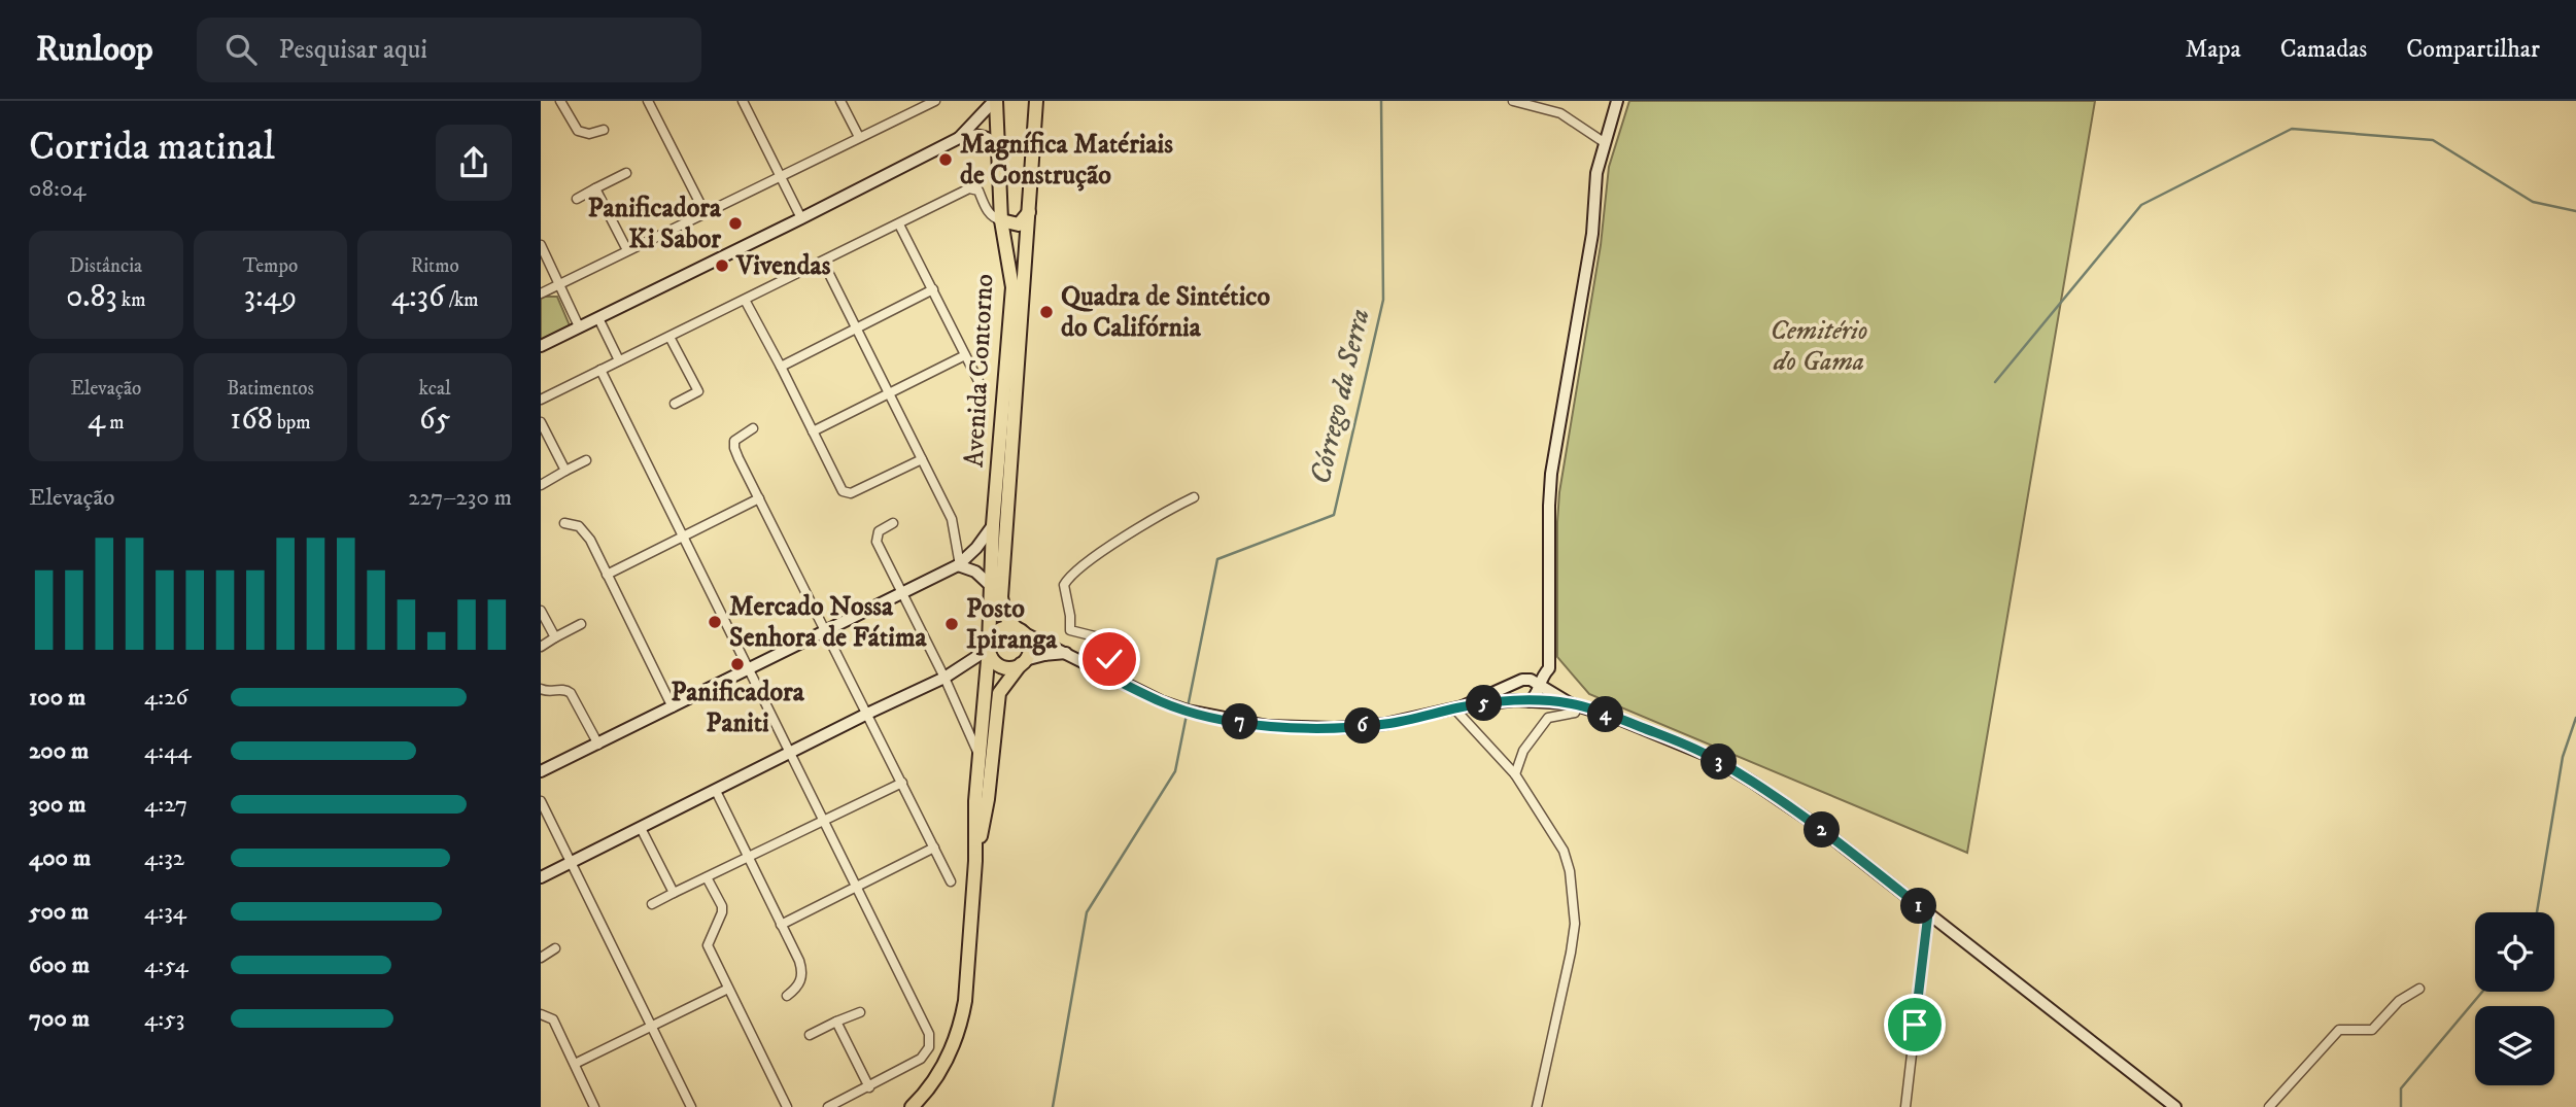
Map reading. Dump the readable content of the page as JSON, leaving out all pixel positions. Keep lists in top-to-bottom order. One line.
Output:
{"streets":{"main road":["Avenida Contorno"]},"water":["Córrego da Serra"],"parks":["Cemitério do Gama"],"places":["Magnífica Matériais de Construção","Panificadora Ki Sabor","Vivendas","Quadra de Sintético do Califórnia","Mercado Nossa Senhora de Fátima","Posto Ipiranga","Panificadora Paniti"],"page":{"header":"Runloop","search":"Pesquisar aqui","nav":["Mapa","Camadas","Compartilhar"],"heading":["Corrida matinal","08:04"],"stats":[["Distância","0.83 km"],["Tempo","3:49"],["Ritmo","4:36 /km"],["Elevação","4 m"],["Batimentos","168 bpm"],["kcal","65"]],"chart":["Elevação","227–230 m"],"list":[{"name":"100 m","note":"4:26"},{"name":"200 m","note":"4:44"},{"name":"300 m","note":"4:27"},{"name":"400 m","note":"4:32"},{"name":"500 m","note":"4:34"},{"name":"600 m","note":"4:54"},{"name":"700 m","note":"4:53"}],"pins":["5","4","7","6","3","2","1"]}}
